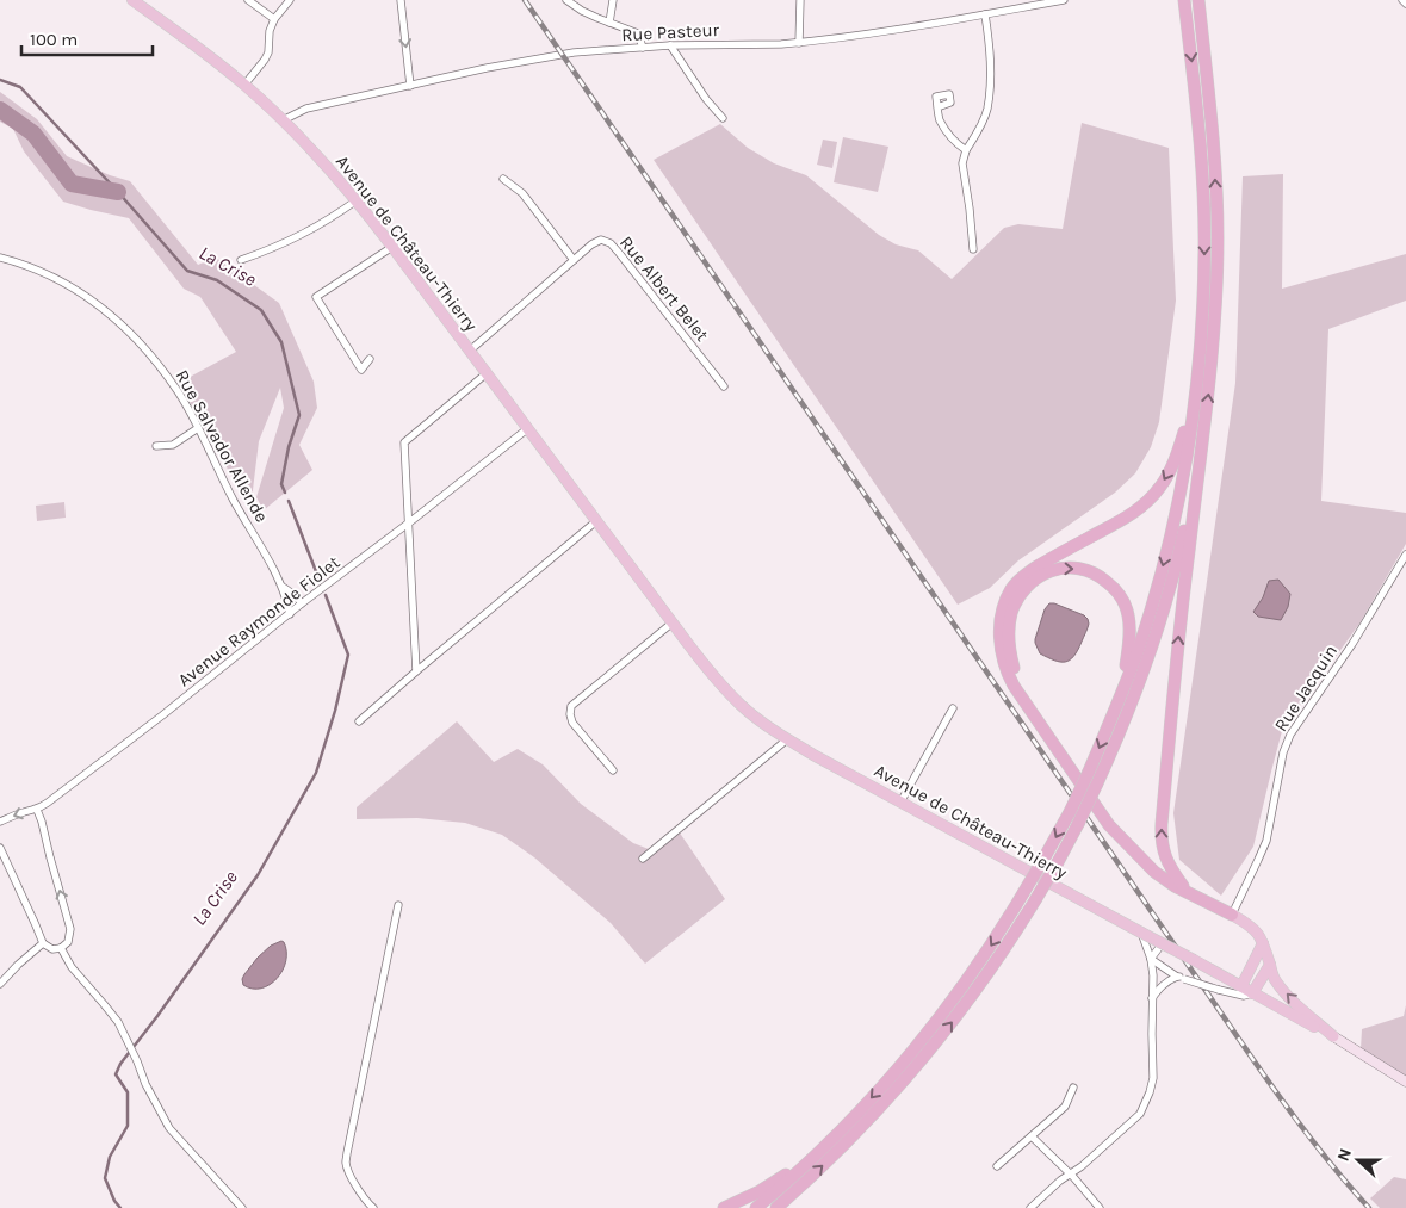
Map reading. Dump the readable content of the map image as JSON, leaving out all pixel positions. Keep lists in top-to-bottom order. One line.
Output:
{"streets":{"main road":["Avenue de Château-Thierry"],"street":["Rue Pasteur","Rue Albert Belet","Rue Salvador Allende","Avenue Raymonde Fiolet","Rue Jacquin"]},"crossings":[["Rue Pasteur","Avenue de Château-Thierry"],["Avenue de Château-Thierry","Rue Albert Belet"],["Avenue de Château-Thierry","Avenue Raymonde Fiolet"],["Rue Salvador Allende","Avenue Raymonde Fiolet"]],"water":["La Crise"],"scale_bar":"100 m","north":"left"}
